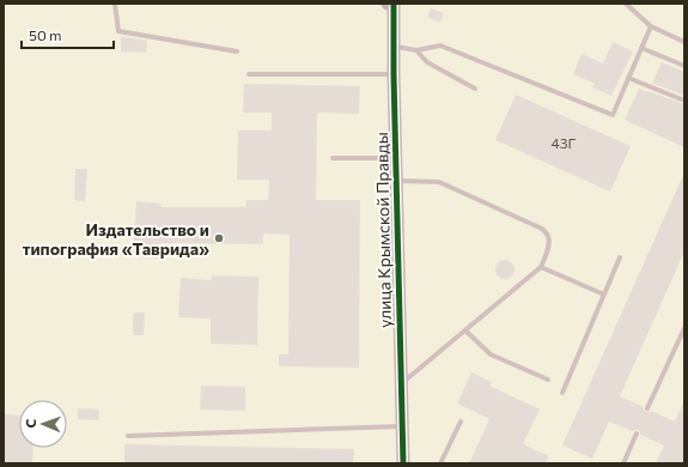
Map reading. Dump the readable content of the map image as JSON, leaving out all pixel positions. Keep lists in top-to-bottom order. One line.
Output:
{"streets":{"street":["улица Крымской Правды"]},"places":["Издательство и типография «Таврида»"],"house_numbers":["43Г"],"scale_bar":"50 m","north":"left"}
